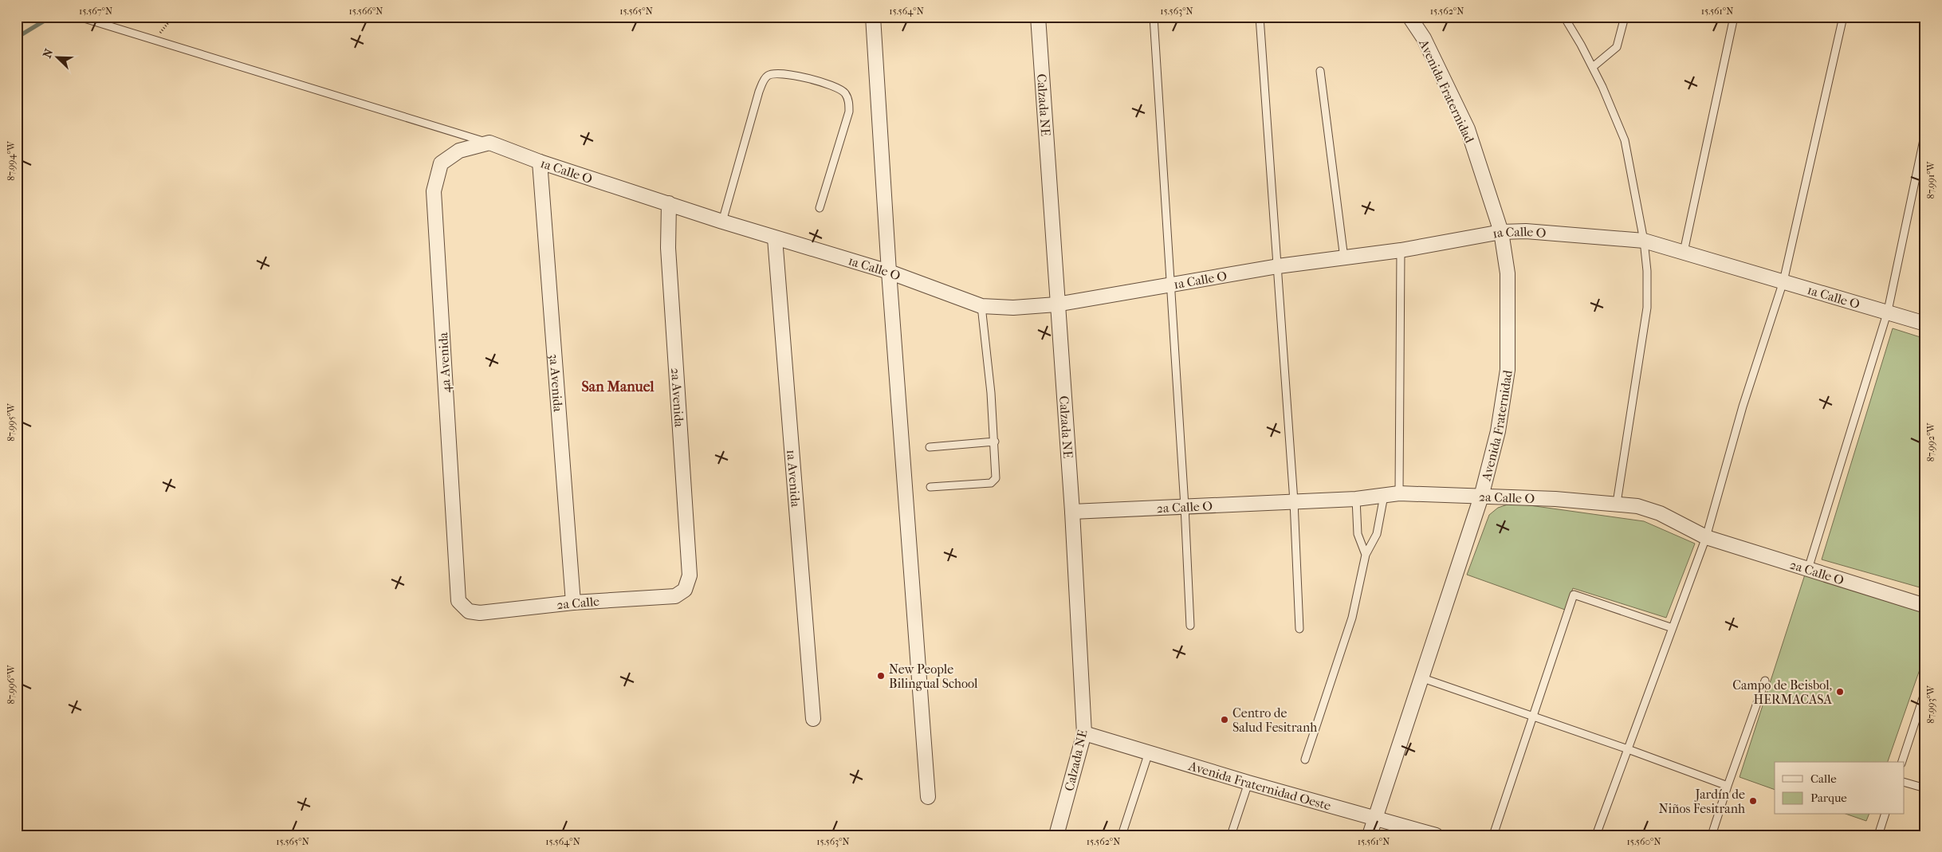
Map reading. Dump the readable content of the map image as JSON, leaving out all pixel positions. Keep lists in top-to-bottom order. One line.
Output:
{"streets":{"street":["Avenida Fraternidad","Calzada NE","1a Calle O","4a Avenida","3a Avenida","2a Avenida","1a Avenida","2a Calle O","2a Calle","Avenida Fraternidad Oeste"]},"crossings":[["Avenida Fraternidad","1a Calle O"],["Avenida Fraternidad","2a Calle O"],["Avenida Fraternidad","Avenida Fraternidad Oeste"],["Calzada NE","1a Calle O"],["Calzada NE","2a Calle O"],["Calzada NE","Avenida Fraternidad Oeste"],["1a Calle O","4a Avenida"],["1a Calle O","3a Avenida"],["1a Calle O","2a Avenida"],["1a Calle O","1a Avenida"],["4a Avenida","2a Calle"],["3a Avenida","2a Calle"],["2a Avenida","2a Calle"]],"districts":["San Manuel"],"places":["New People Bilingual School","Campo de Beisbol, HERMACASA","Centro de Salud Fesitranh","Jardín de Niños Fesitranh"],"legend":["Calle","Parque"],"north":"top left","coordinates":["15.567°N","15.566°N","15.565°N","15.564°N","15.563°N","15.562°N","15.561°N","87.994°W","87.991°W","87.995°W","87.992°W","87.996°W","87.993°W","15.560°N"]}
